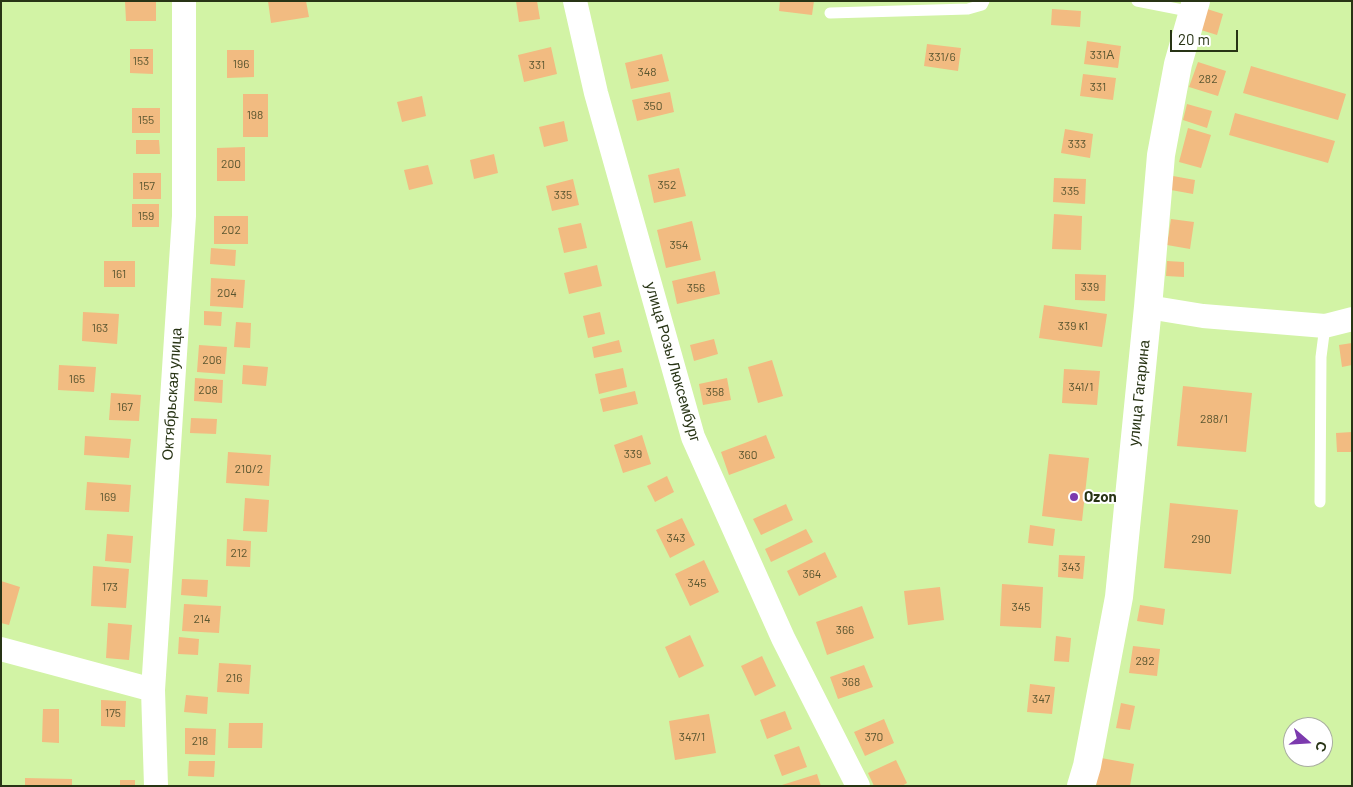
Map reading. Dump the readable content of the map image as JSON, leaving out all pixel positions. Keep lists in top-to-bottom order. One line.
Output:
{"streets":{"main road":["улица Гагарина"],"street":["улица Розы Люксембург","Октябрьская улица"]},"places":["Ozon"],"house_numbers":["331А","331/6","153","196","331","348","282","331","350","198","155","333","200","352","157","335","335","159","202","354","161","339","356","204","339 к1","163","206","165","341/1","208","358","167","288/1","339","360","210/2","169","343","290","212","343","364","345","173","345","214","366","292","216","368","347","175","347/1","370","218"],"scale_bar":"20 m","north":"right"}
